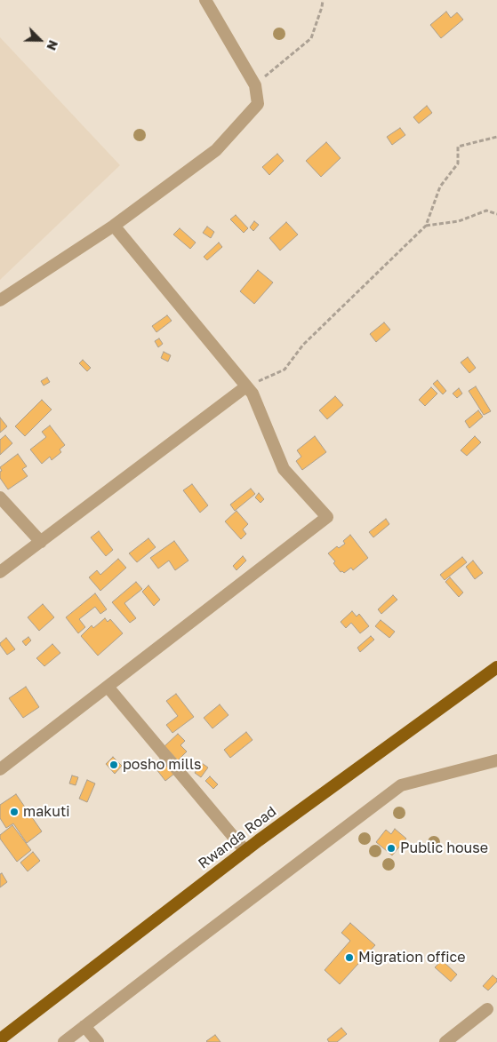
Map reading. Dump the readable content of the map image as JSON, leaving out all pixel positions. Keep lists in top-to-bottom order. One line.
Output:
{"streets":{"highway":["Rwanda Road"]},"places":["posho mills","makuti","Public house","Migration office"],"north":"bottom right"}
